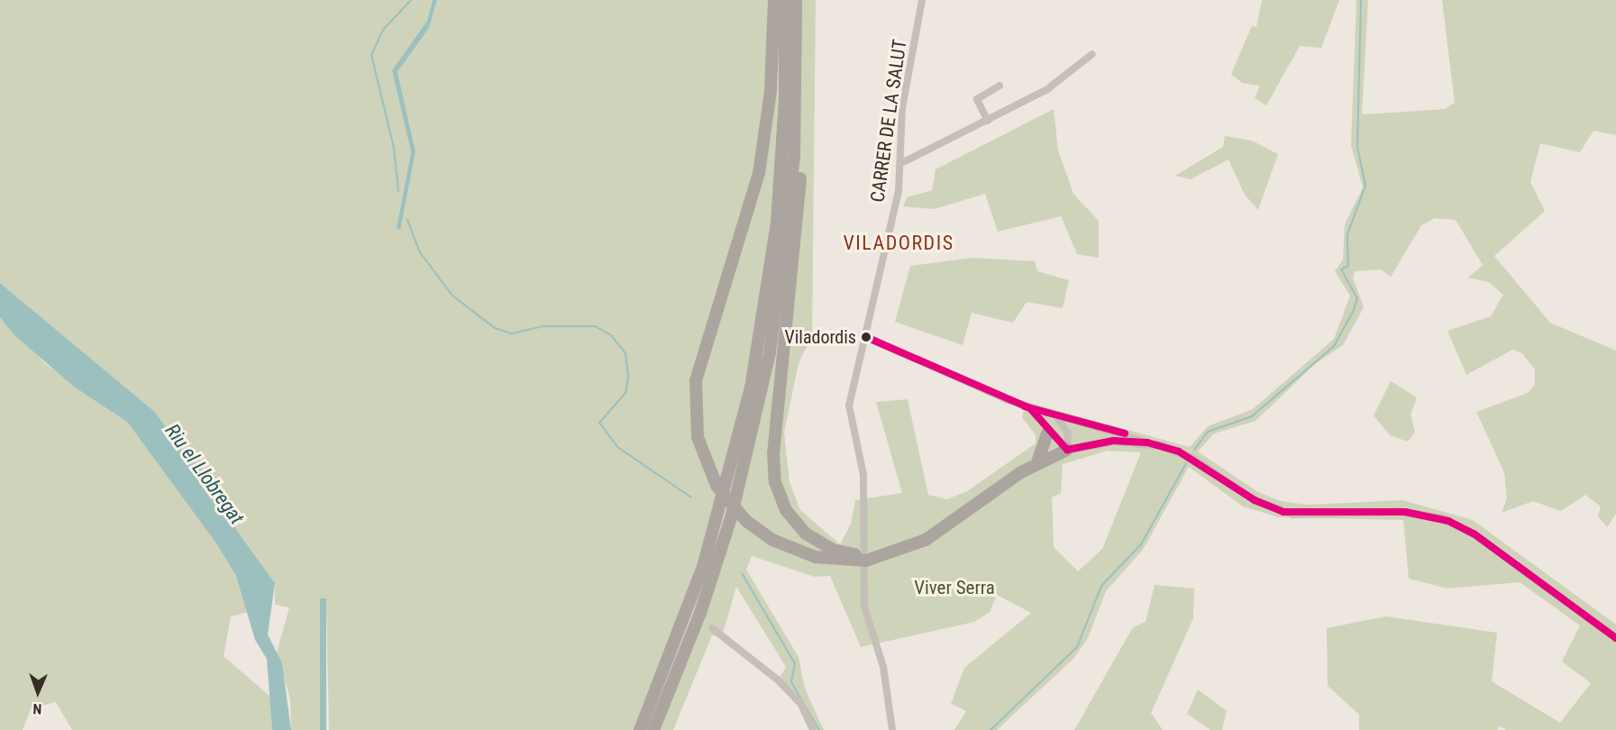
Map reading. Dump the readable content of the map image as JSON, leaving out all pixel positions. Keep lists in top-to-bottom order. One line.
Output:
{"streets":{"street":["CARRER DE LA SALUT"]},"districts":["VILADORDIS"],"water":["Riu el Llobregat"],"parks":["Viver Serra"],"places":["Viladordis"],"north":"bottom"}
